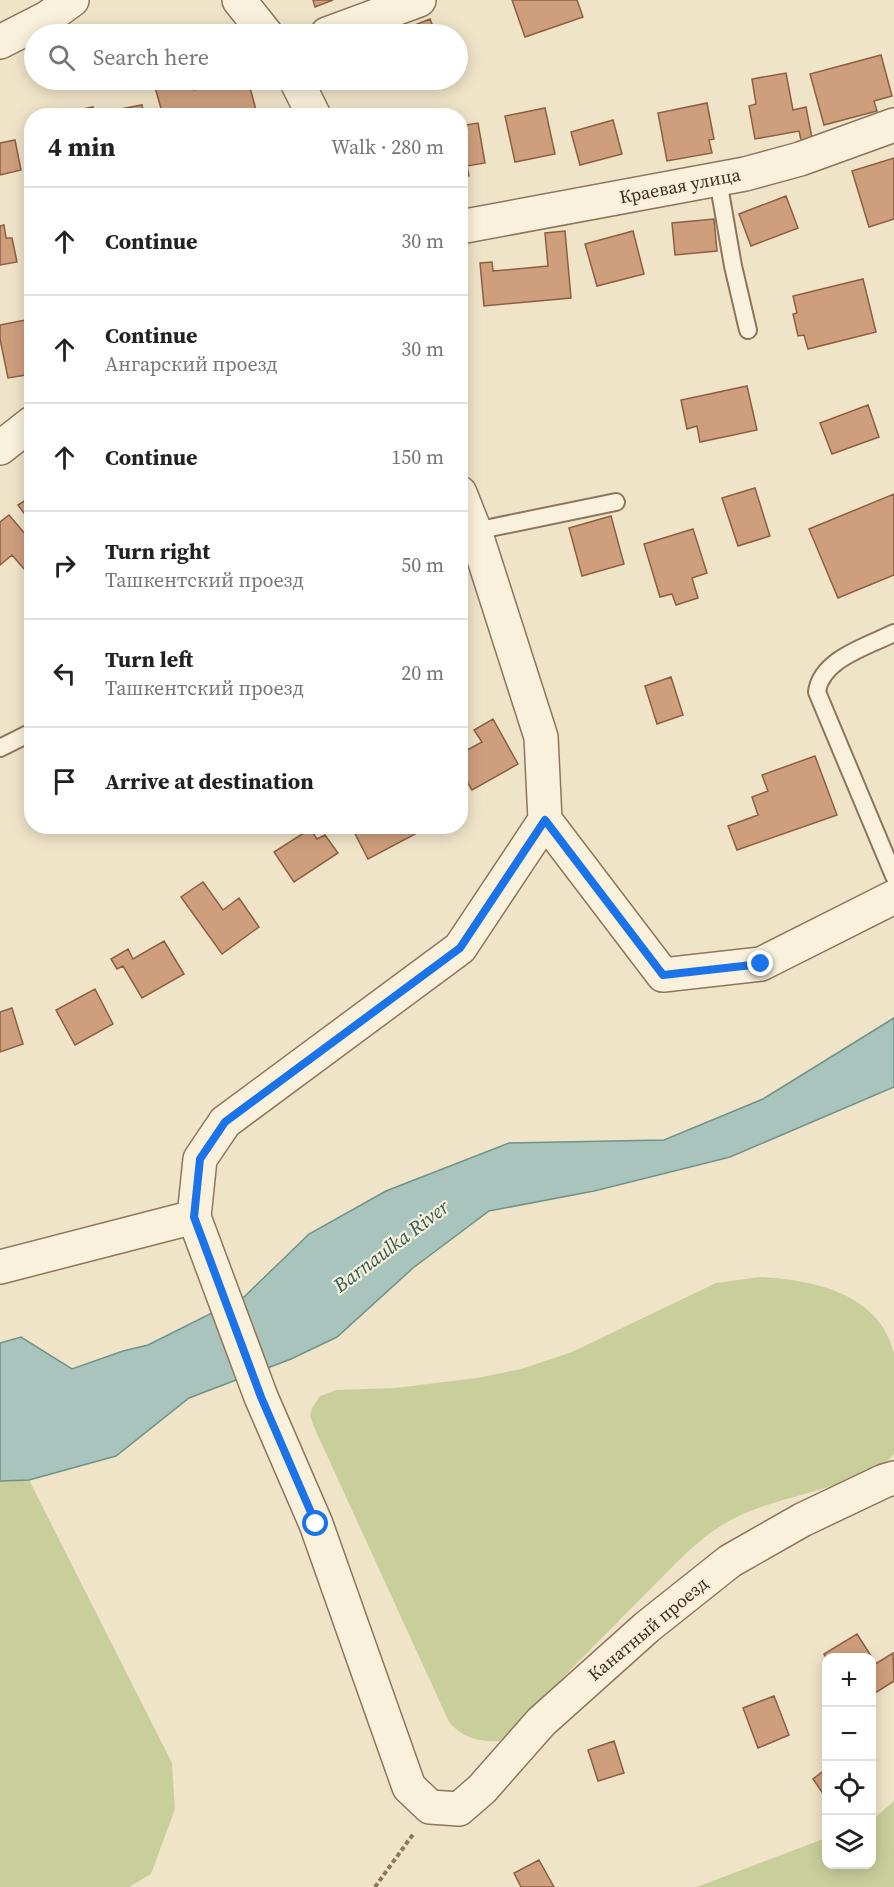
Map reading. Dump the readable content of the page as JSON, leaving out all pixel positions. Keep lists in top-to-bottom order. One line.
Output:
{"streets":{"street":["Краевая улица","Канатный проезд"]},"water":["Barnaulka River"],"page":{"search":"Search here","heading":["4 min","Walk · 280 m"],"list":[["Continue","30 m"],["Continue","Ангарский проезд","30 m"],["Continue","150 m"],["Turn right","Ташкентский проезд","50 m"],["Turn left","Ташкентский проезд","20 m"],"Arrive at destination"],"map_buttons":["+","−"]}}
